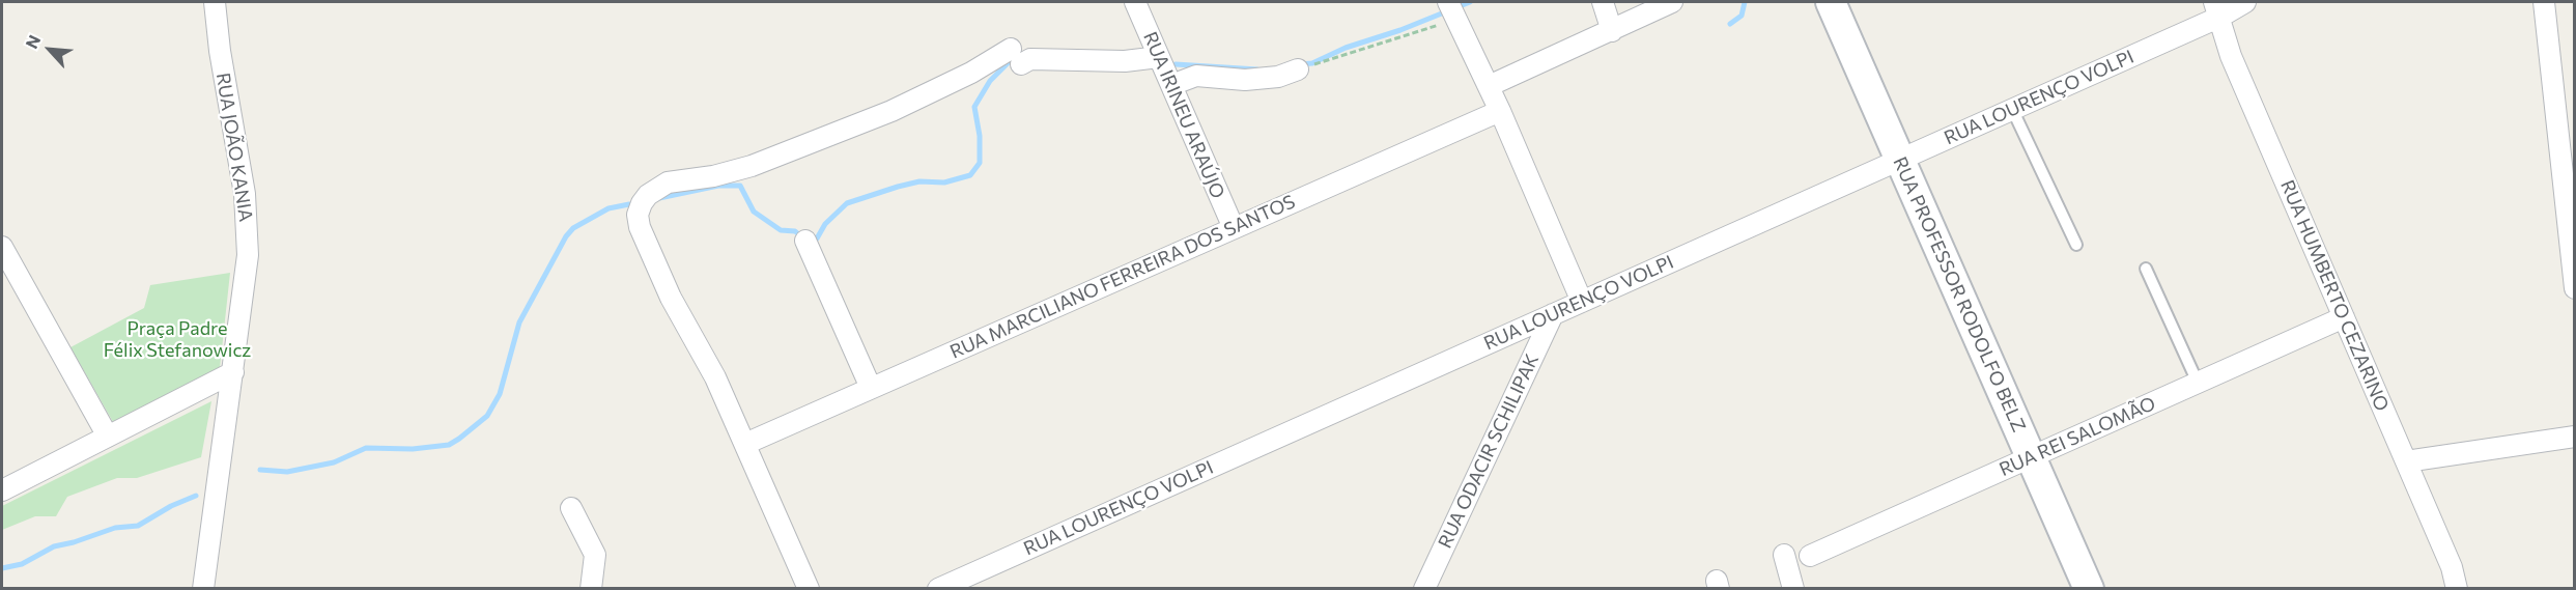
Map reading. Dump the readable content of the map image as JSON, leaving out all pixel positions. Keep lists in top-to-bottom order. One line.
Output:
{"streets":{"street":["RUA LOURENÇO VOLPI","RUA IRINEU ARAÚJO","RUA JOÃO KANIA","RUA MARCILIANO FERREIRA DOS SANTOS","RUA PROFESSOR RODOLFO BELZ","RUA HUMBERTO CEZARINO","RUA REI SALOMÃO","RUA ODACIR SCHILIPAK"]},"crossings":[["RUA LOURENÇO VOLPI","RUA PROFESSOR RODOLFO BELZ"],["RUA LOURENÇO VOLPI","RUA HUMBERTO CEZARINO"],["RUA LOURENÇO VOLPI","RUA ODACIR SCHILIPAK"],["RUA IRINEU ARAÚJO","RUA MARCILIANO FERREIRA DOS SANTOS"],["RUA PROFESSOR RODOLFO BELZ","RUA REI SALOMÃO"],["RUA HUMBERTO CEZARINO","RUA REI SALOMÃO"]],"parks":["Praça Padre Félix Stefanowicz"],"north":"top left"}
